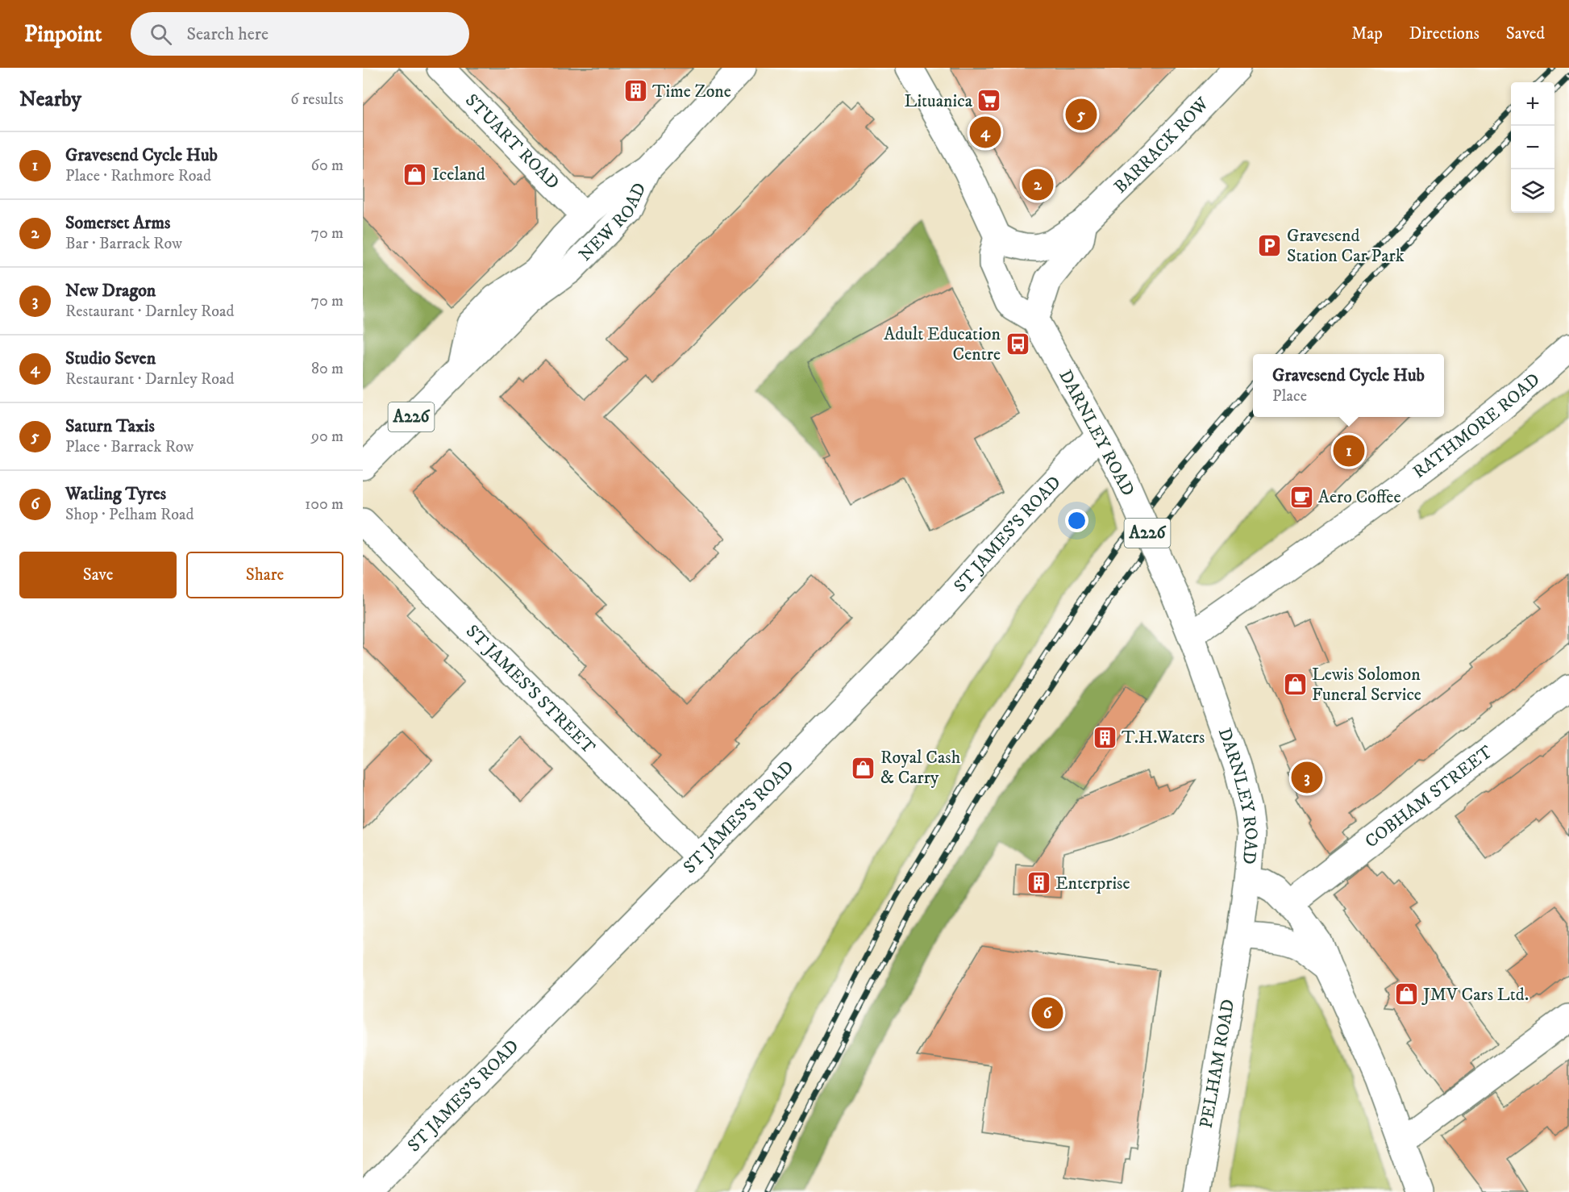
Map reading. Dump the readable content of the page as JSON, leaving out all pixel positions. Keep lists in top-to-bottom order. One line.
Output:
{"streets":{"street":["STUART ROAD","BARRACK ROW","NEW ROAD","A226","RATHMORE ROAD","DARNLEY ROAD","ST JAMES'S ROAD","ST JAMES'S STREET","COBHAM STREET","PELHAM ROAD"]},"crossings":[["STUART ROAD","NEW ROAD"],["STUART ROAD","A226"],["BARRACK ROW","DARNLEY ROAD"],["NEW ROAD","A226"],["RATHMORE ROAD","DARNLEY ROAD"],["DARNLEY ROAD","ST JAMES'S ROAD"],["DARNLEY ROAD","COBHAM STREET"],["DARNLEY ROAD","PELHAM ROAD"],["ST JAMES'S ROAD","ST JAMES'S STREET"]],"places":{"building":["Time Zone","T.H.Waters","Enterprise"],"supermarket":["Lituanica"],"shop":["Iceland","Lewis Solomon Funeral Service","Royal Cash & Carry","JMV Cars Ltd."],"parking":["Gravesend Station Car Park"],"bus stop":["Adult Education Centre"],"cafe":["Aero Coffee"]},"page":{"header":"Pinpoint","search":"Search here","nav":["Map","Directions","Saved"],"heading":["Nearby","6 results"],"map_buttons":["+","−"],"pins":["5","4","2","1","3","6"],"list":[{"mark":"1","name":"Gravesend Cycle Hub","note":"Place · Rathmore Road","value":"60 m"},{"mark":"2","name":"Somerset Arms","note":"Bar · Barrack Row","value":"70 m"},{"mark":"3","name":"New Dragon","note":"Restaurant · Darnley Road","value":"70 m"},{"mark":"4","name":"Studio Seven","note":"Restaurant · Darnley Road","value":"80 m"},{"mark":"5","name":"Saturn Taxis","note":"Place · Barrack Row","value":"90 m"},{"mark":"6","name":"Watling Tyres","note":"Shop · Pelham Road","value":"100 m"}],"popup":["Gravesend Cycle Hub","Place"],"buttons":["Save","Share"]}}
